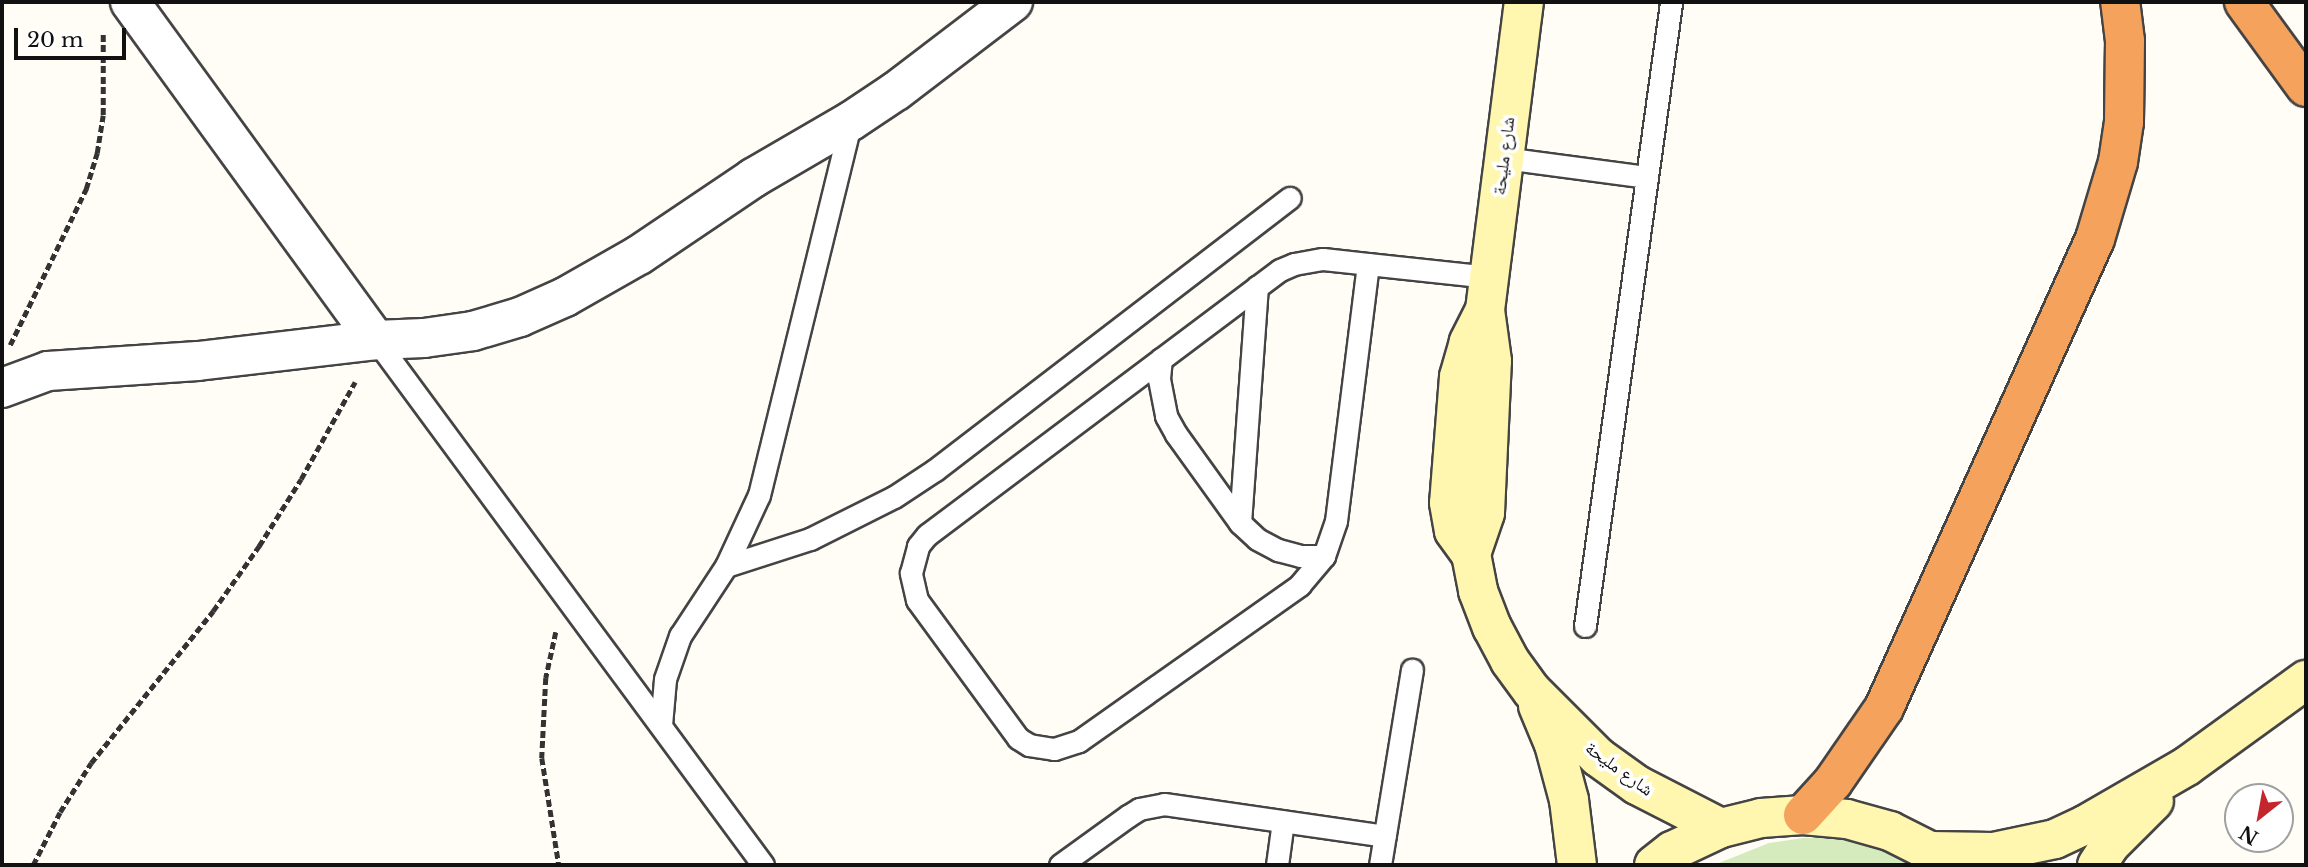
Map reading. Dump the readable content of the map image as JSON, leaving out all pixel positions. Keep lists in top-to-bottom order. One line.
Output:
{"streets":{"street":["شارع مليحة"]},"scale_bar":"20 m","north":"bottom left"}
